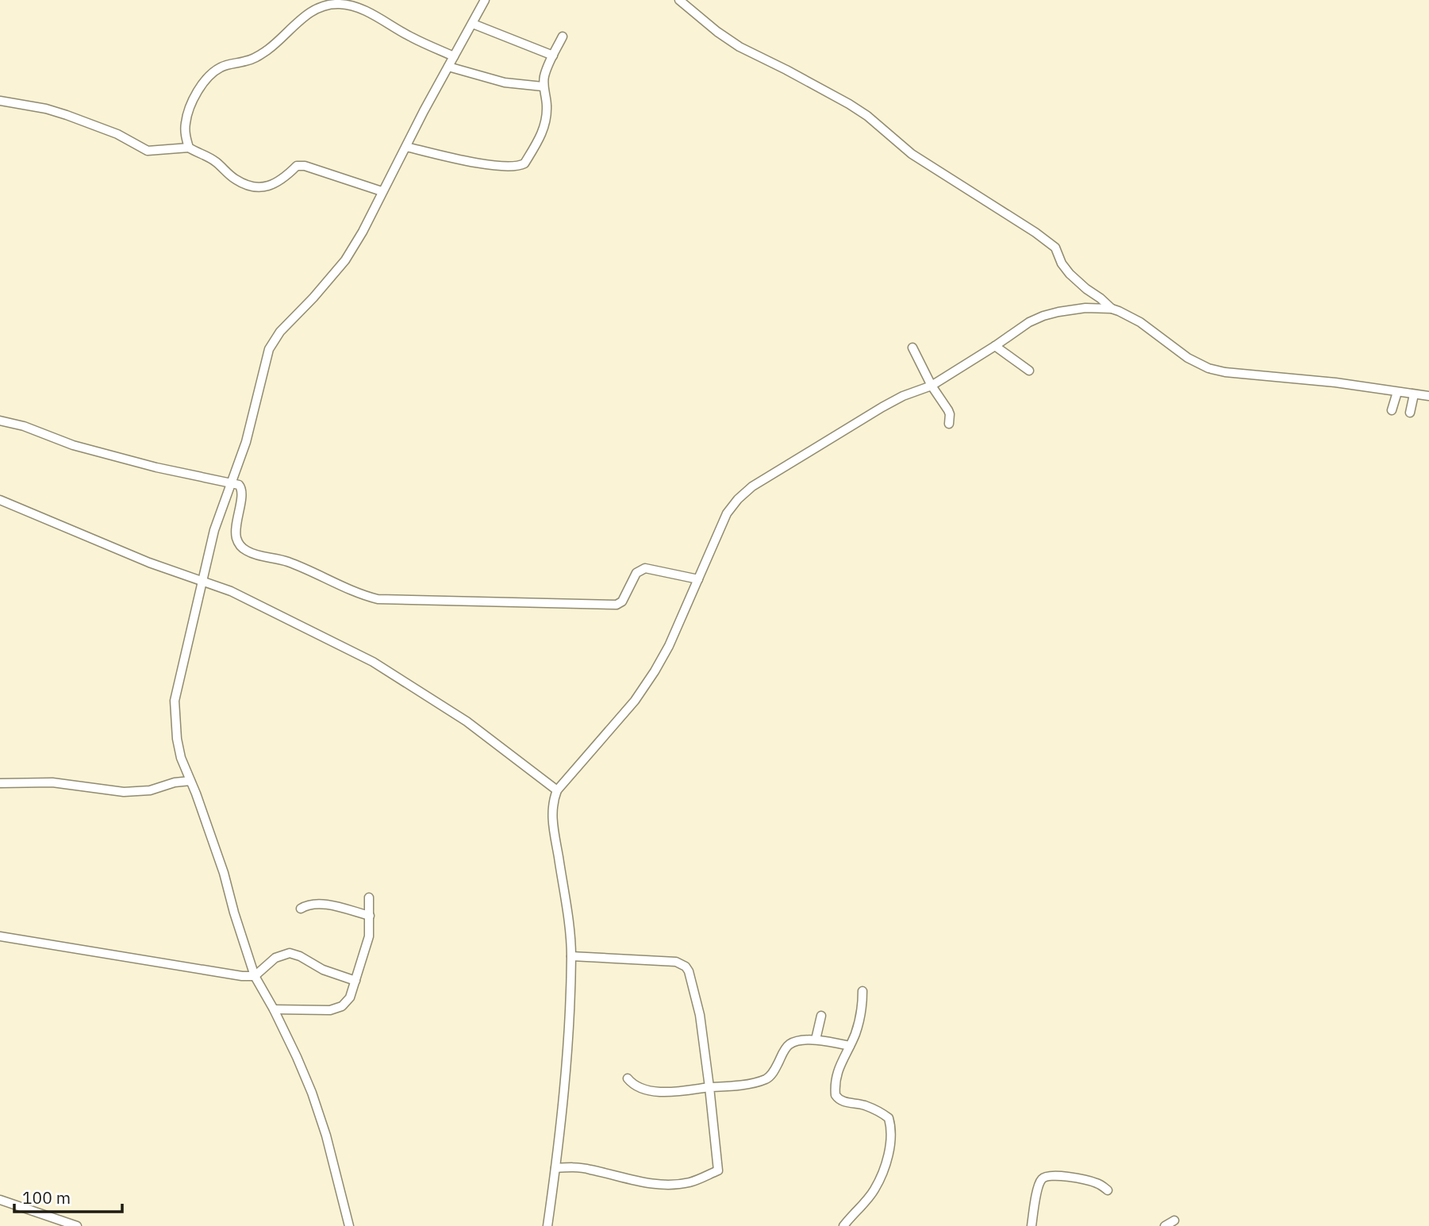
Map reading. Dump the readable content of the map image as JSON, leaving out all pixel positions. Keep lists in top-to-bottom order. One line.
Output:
{"scale_bar":"100 m"}
